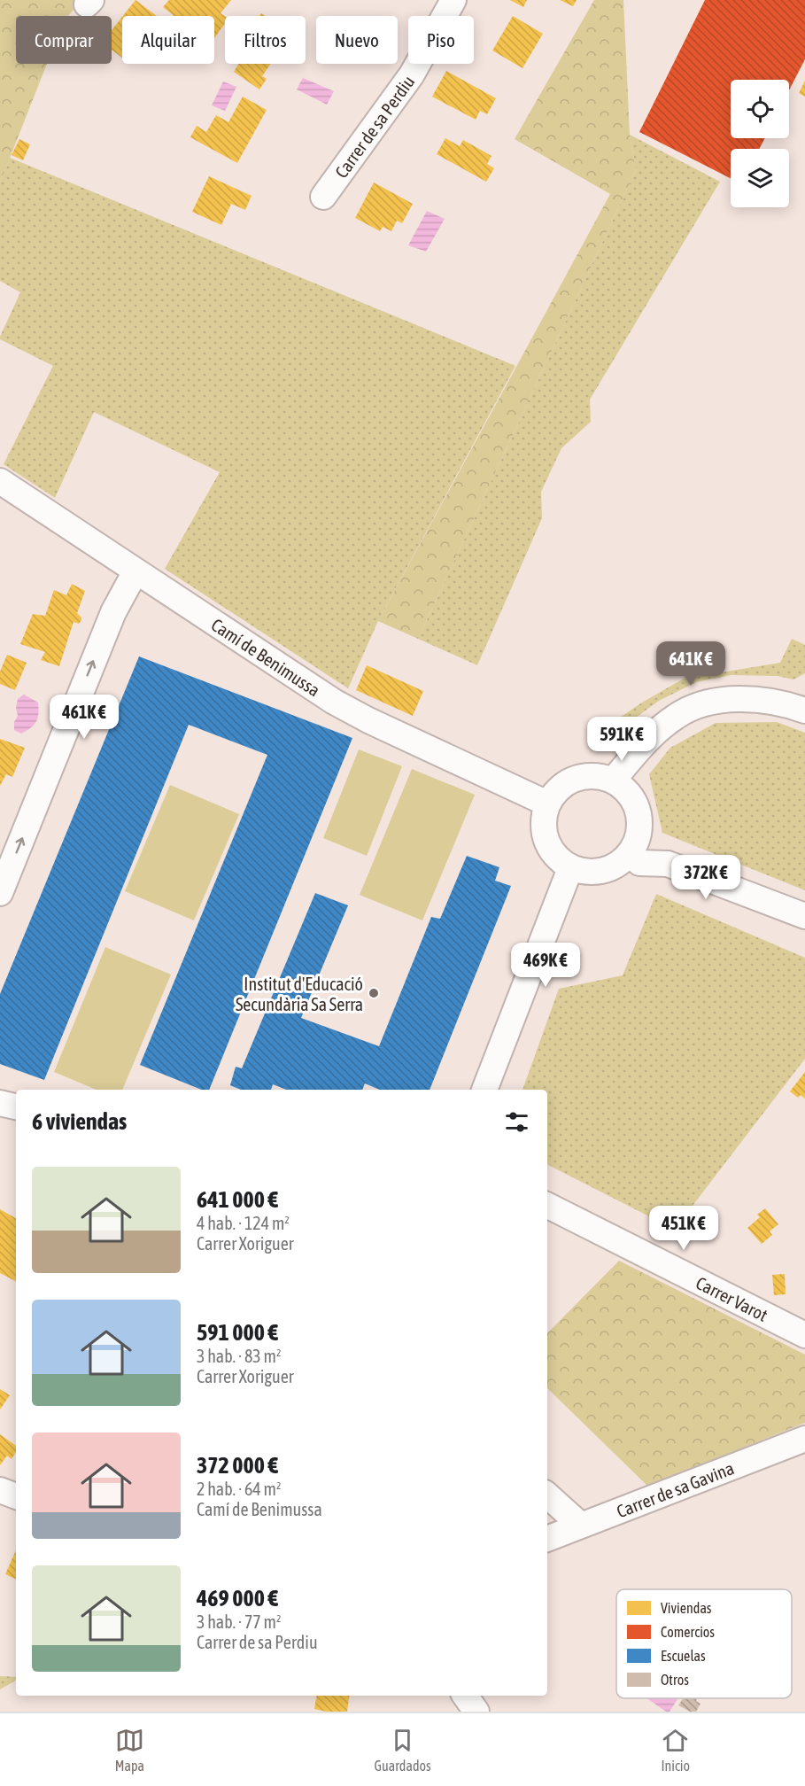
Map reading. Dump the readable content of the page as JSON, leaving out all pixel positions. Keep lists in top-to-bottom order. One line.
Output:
{"streets":{"street":["Carrer de sa Perdiu","Camí de Benimussa","Carrer Varot","Carrer de sa Gavina"]},"places":["Institut d'Educació Secundària Sa Serra"],"legend":["Viviendas","Comercios","Escuelas","Otros"],"page":{"chip":["Comprar","Alquilar","Filtros","Nuevo","Piso"],"price":["641K €","461K €","591K €","372K €","469K €","451K €"],"heading":"6 viviendas","list":[{"name":"641 000 €","note":"4 hab. · 124 m² · Carrer Xoriguer"},{"name":"591 000 €","note":"3 hab. · 83 m² · Carrer Xoriguer"},{"name":"372 000 €","note":"2 hab. · 64 m² · Camí de Benimussa"},{"name":"469 000 €","note":"3 hab. · 77 m² · Carrer de sa Perdiu"}],"tabs":["Mapa","Guardados","Inicio"]}}
